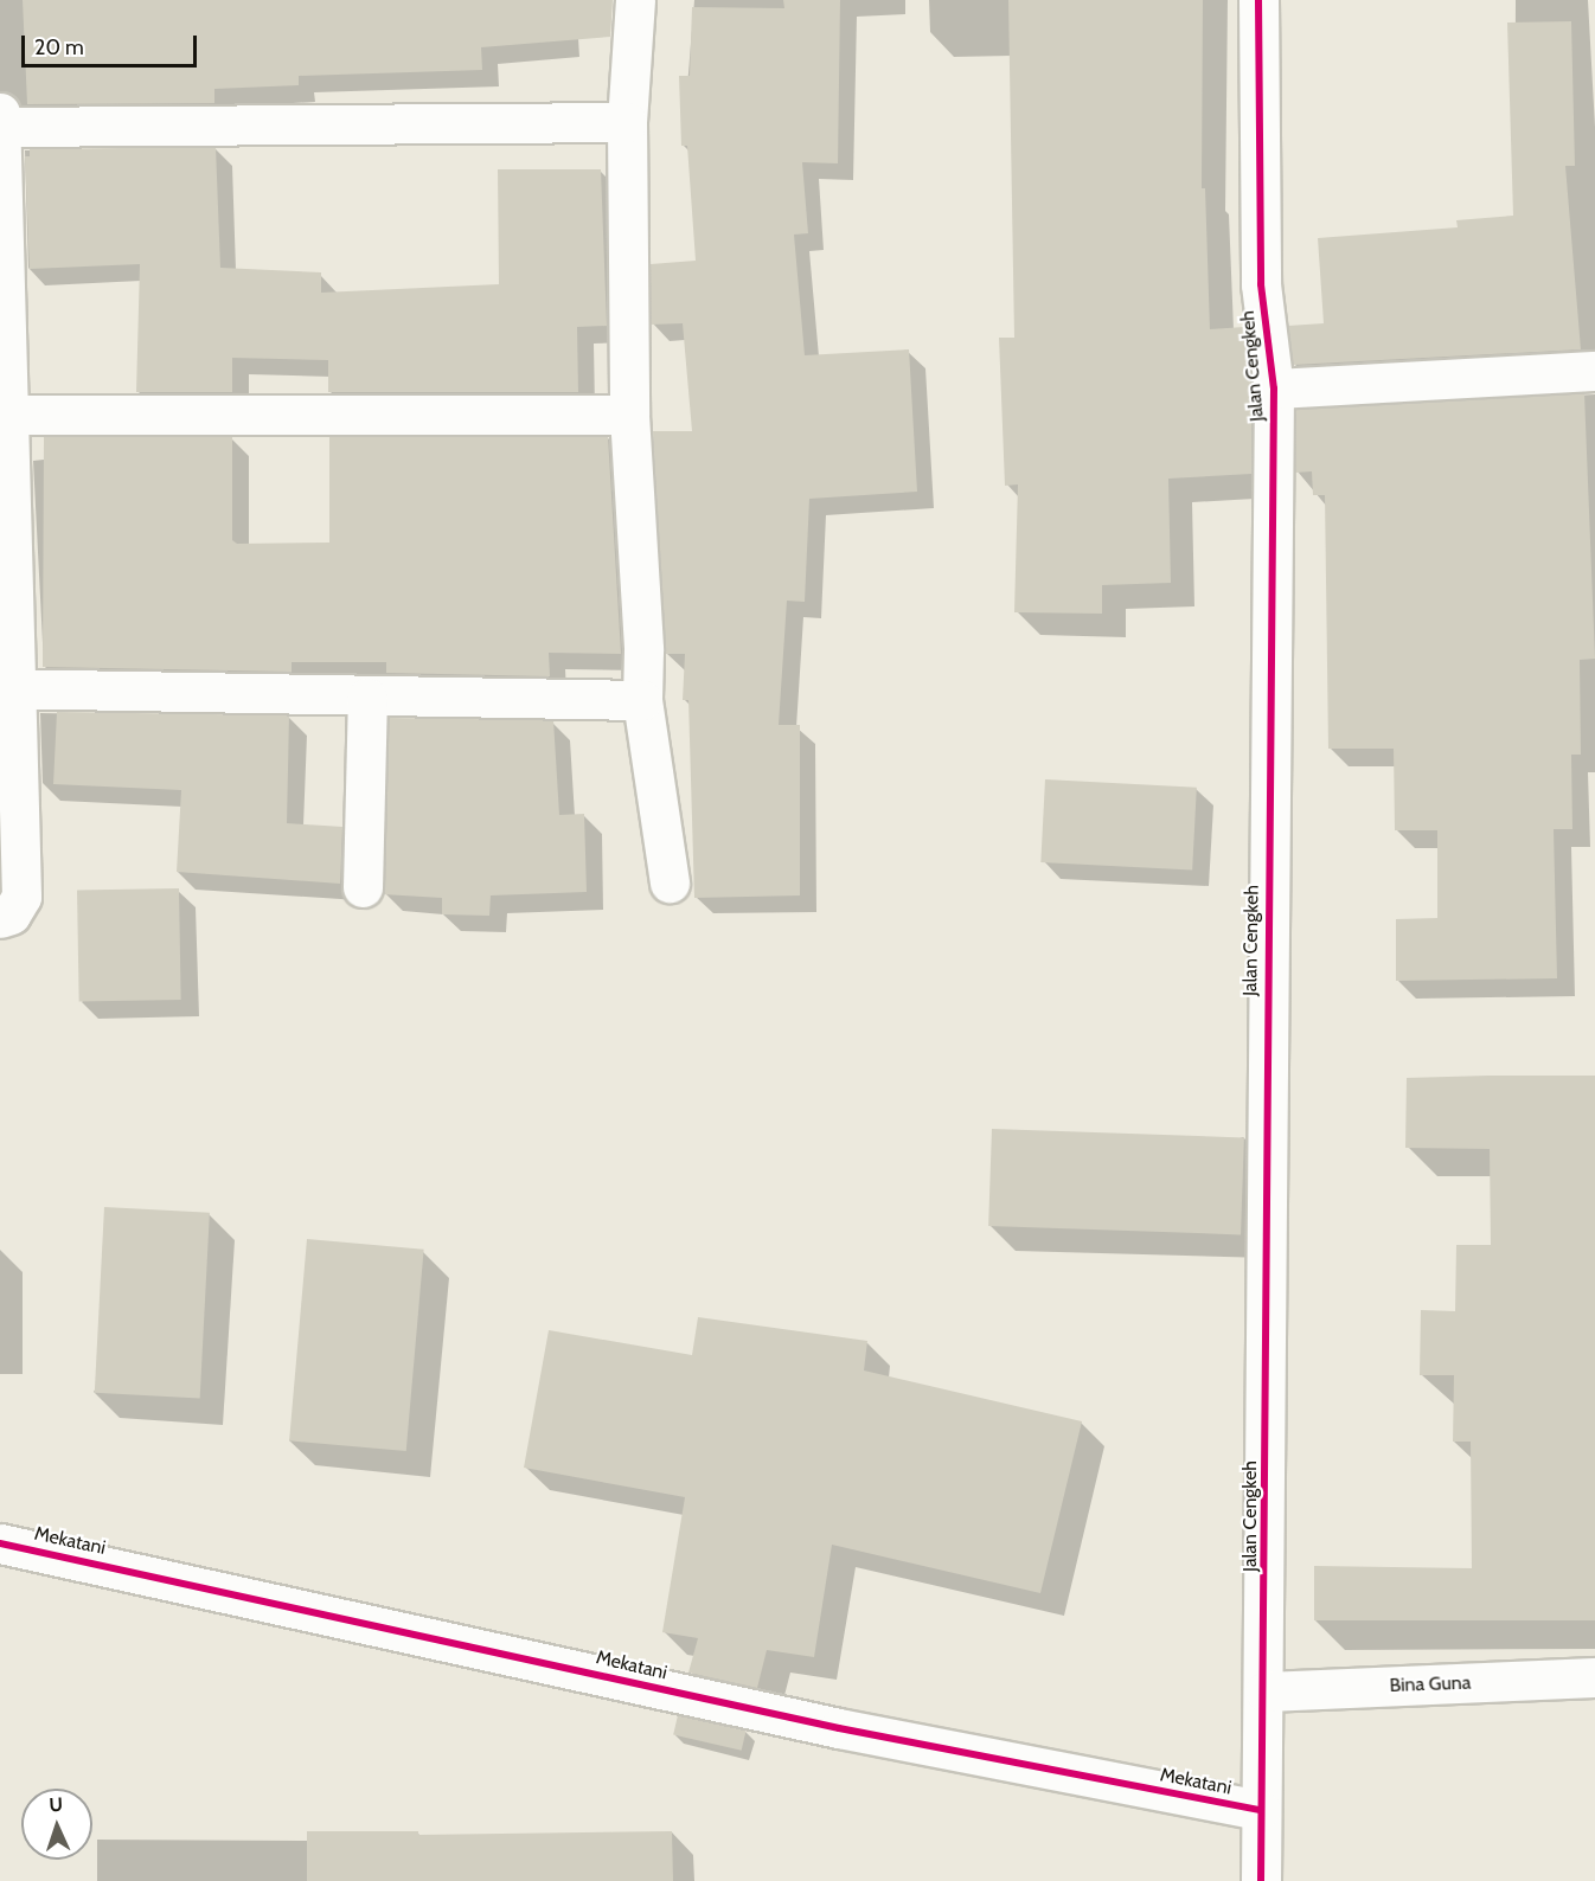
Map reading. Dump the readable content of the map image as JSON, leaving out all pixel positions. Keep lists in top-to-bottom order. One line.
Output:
{"streets":{"street":["Jalan Cengkeh","Mekatani","Bina Guna"]},"crossings":[["Jalan Cengkeh","Mekatani"],["Jalan Cengkeh","Bina Guna"]],"scale_bar":"20 m","north":"top"}
